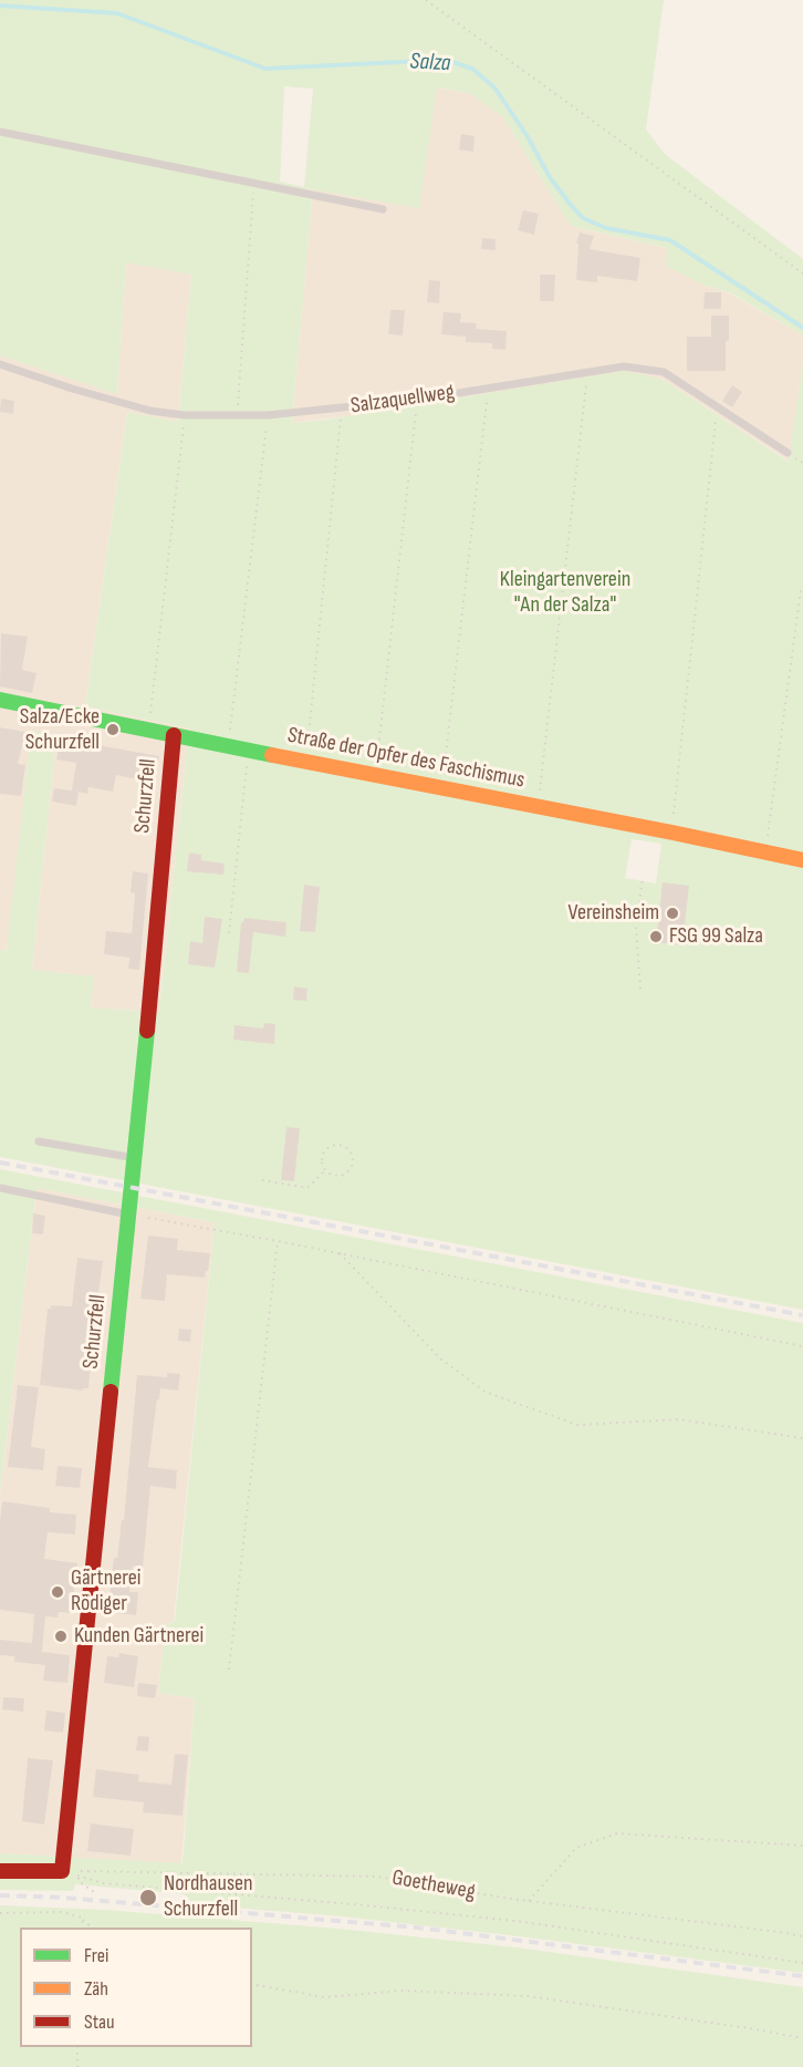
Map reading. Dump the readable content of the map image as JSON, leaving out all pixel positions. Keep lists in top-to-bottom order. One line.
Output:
{"streets":{"street":["Straße der Opfer des Faschismus","Schurzfell"],"lane":["Salzaquellweg"],"path":["Goetheweg"]},"crossings":[["Straße der Opfer des Faschismus","Schurzfell"],["Schurzfell","Goetheweg"]],"water":["Salza"],"parks":["Kleingartenverein \"An der Salza\""],"places":["Salza/Ecke Schurzfell","Vereinsheim","FSG 99 Salza","Gärtnerei Rödiger","Kunden Gärtnerei","Nordhausen Schurzfell"],"legend":["Frei","Zäh","Stau"]}
